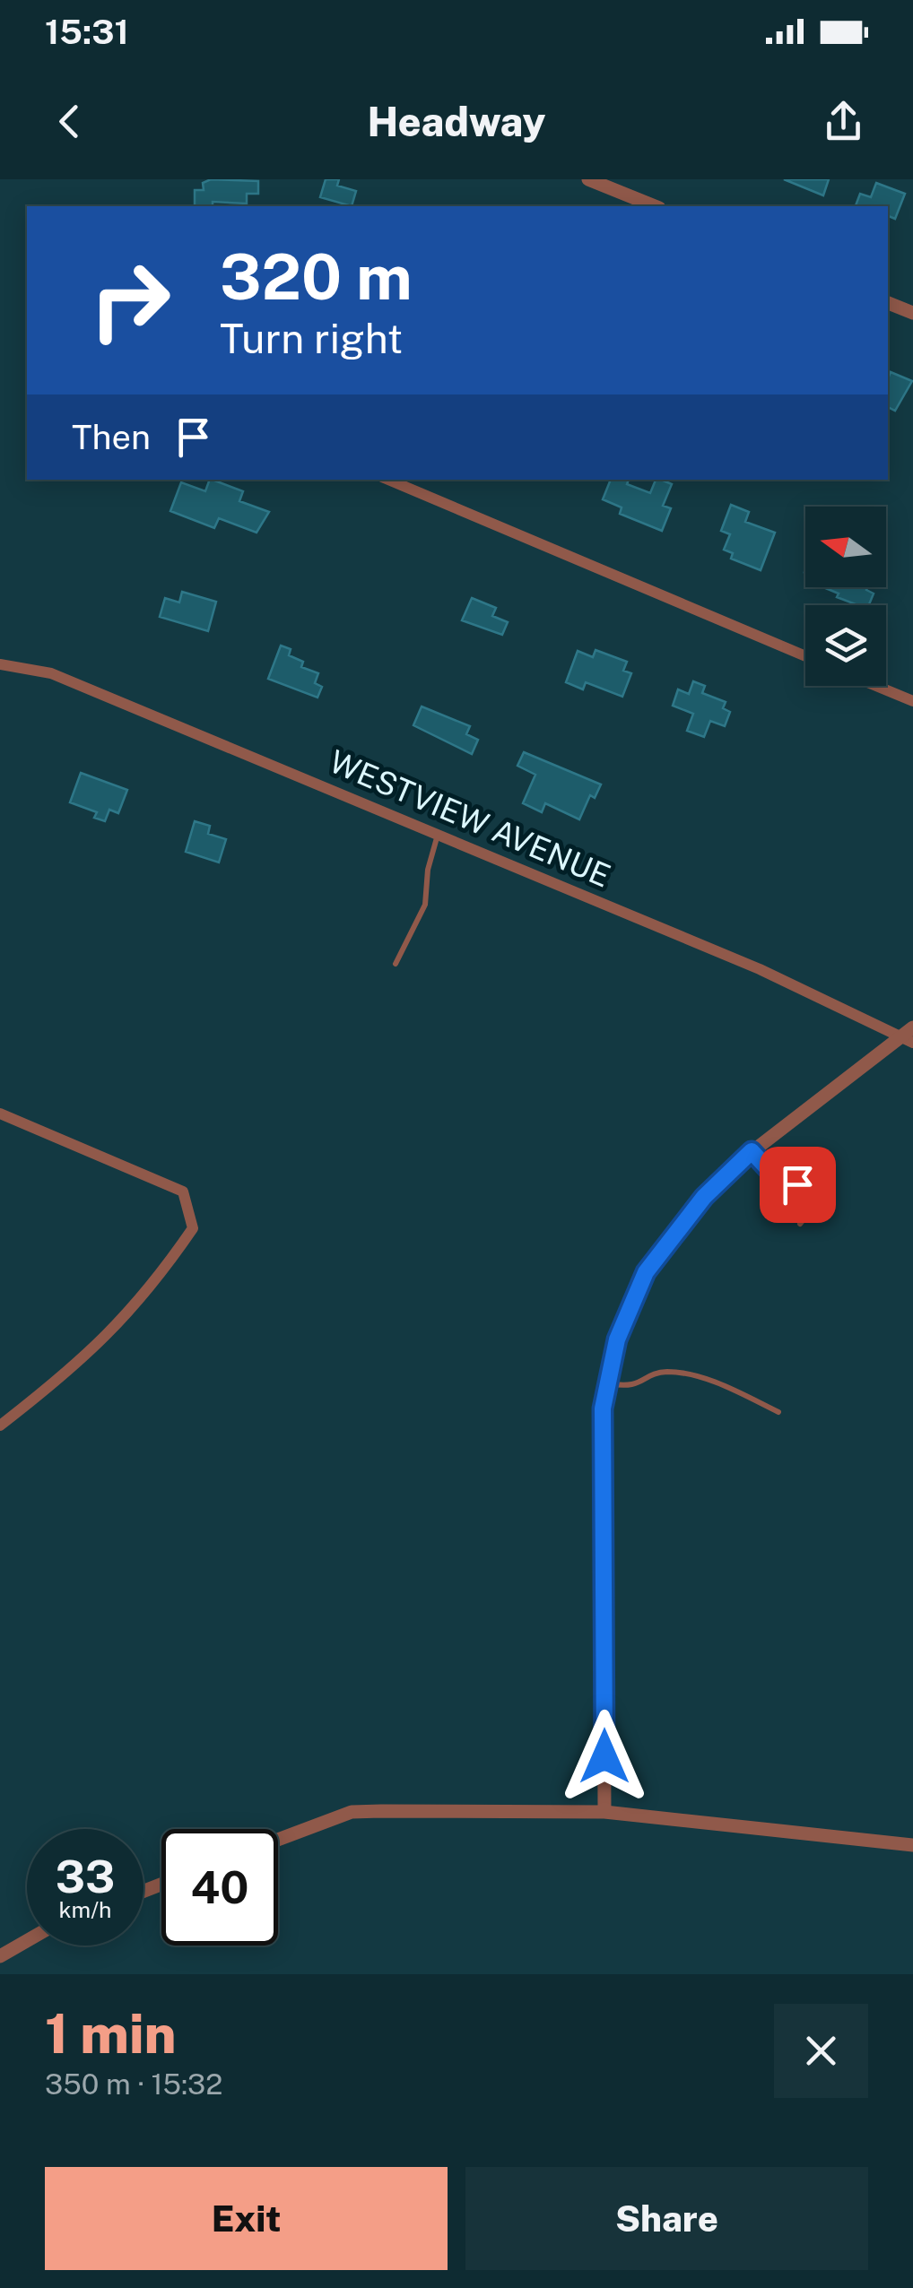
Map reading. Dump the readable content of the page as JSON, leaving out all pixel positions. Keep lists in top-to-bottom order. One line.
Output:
{"streets":{"street":["WESTVIEW AVENUE"]},"north":"left","page":{"status":"15:31","header":"Headway","turn":["320 m","Turn right"],"then":"Then","speed":"33 km/h","limit":"40","heading":["1 min","350 m · 15:32"],"buttons":["Exit","Share"]}}
